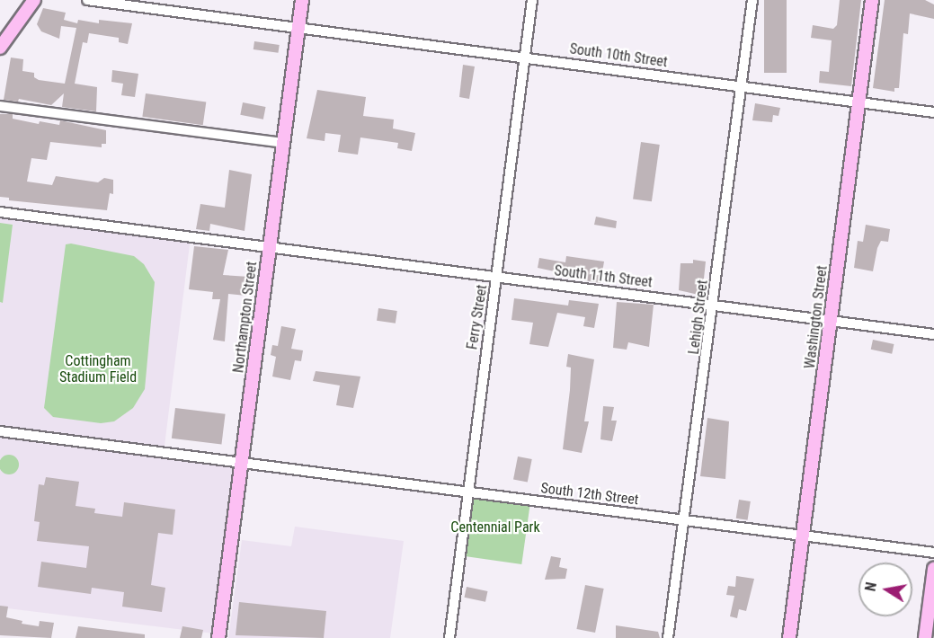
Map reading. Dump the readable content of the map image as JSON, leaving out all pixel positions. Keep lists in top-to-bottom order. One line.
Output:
{"streets":{"main road":["Northampton Street","Washington Street"],"street":["South 10th Street","South 11th Street","Ferry Street","Lehigh Street","South 12th Street"]},"crossings":[["South 10th Street","Northampton Street"],["South 10th Street","Ferry Street"],["South 10th Street","Lehigh Street"],["South 10th Street","Washington Street"],["South 11th Street","Northampton Street"],["South 11th Street","Ferry Street"],["South 11th Street","Lehigh Street"],["South 11th Street","Washington Street"],["Northampton Street","South 12th Street"],["Ferry Street","South 12th Street"],["Lehigh Street","South 12th Street"],["Washington Street","South 12th Street"]],"parks":["Cottingham Stadium Field","Centennial Park"],"north":"left"}
